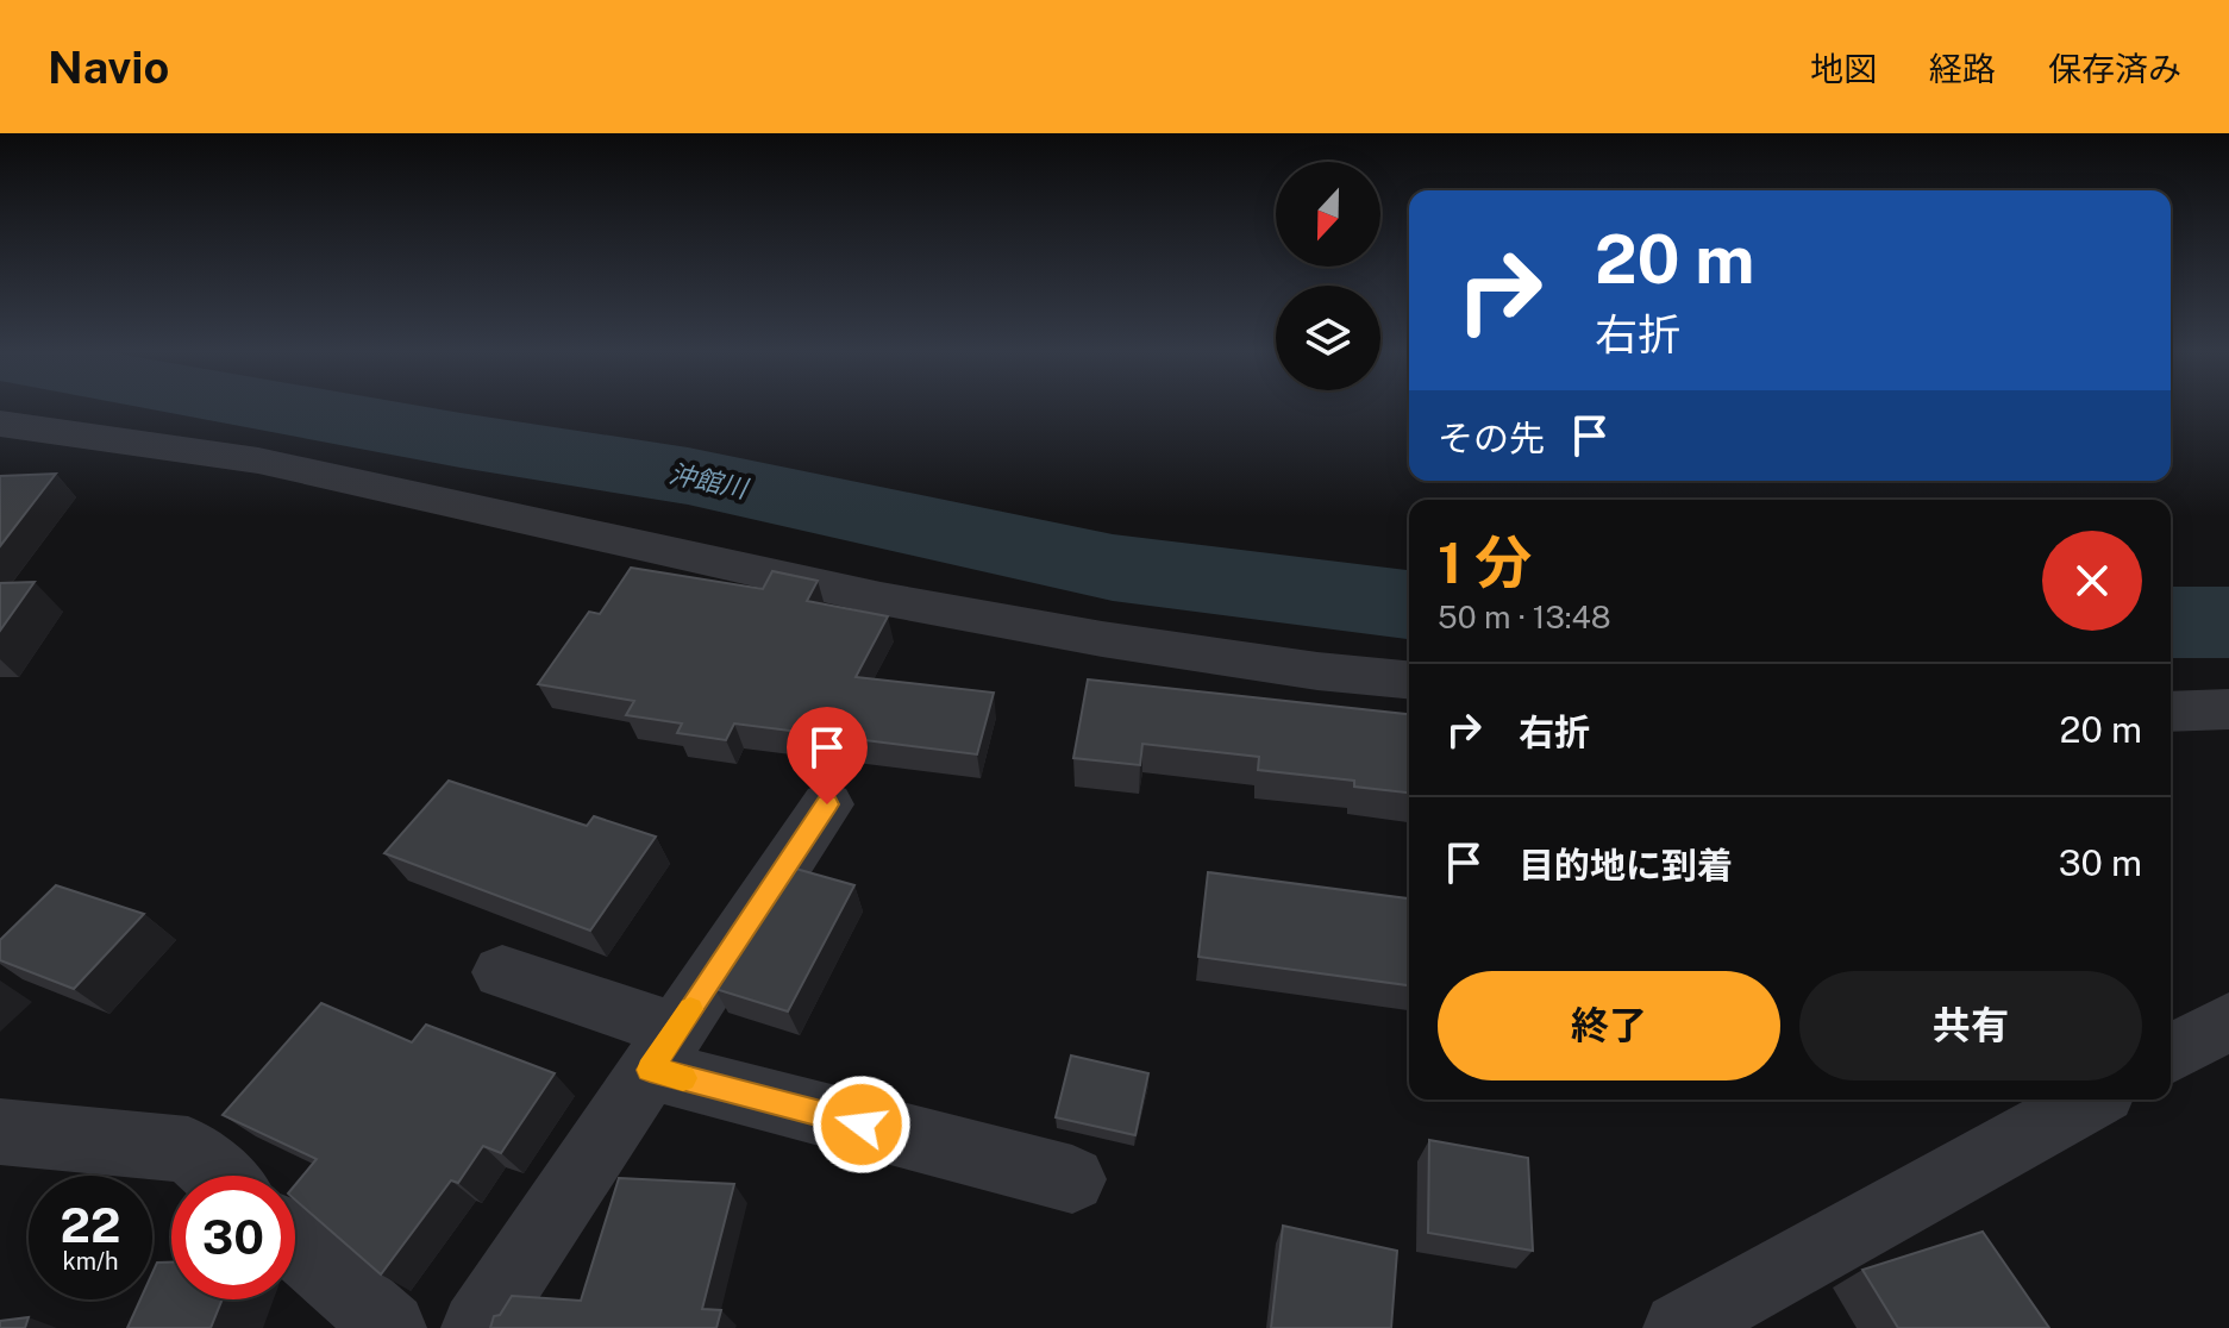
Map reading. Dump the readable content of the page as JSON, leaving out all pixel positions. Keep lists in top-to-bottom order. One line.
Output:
{"water":["沖館川"],"north":"bottom","page":{"header":"Navio","nav":["地図","経路","保存済み"],"turn":["20 m","右折"],"then":"その先","heading":["1 分","50 m · 13:48"],"list":[{"name":"右折","value":"20 m"},{"name":"目的地に到着","value":"30 m"}],"buttons":["終了","共有"],"speed":"22 km/h","limit":"30"}}
